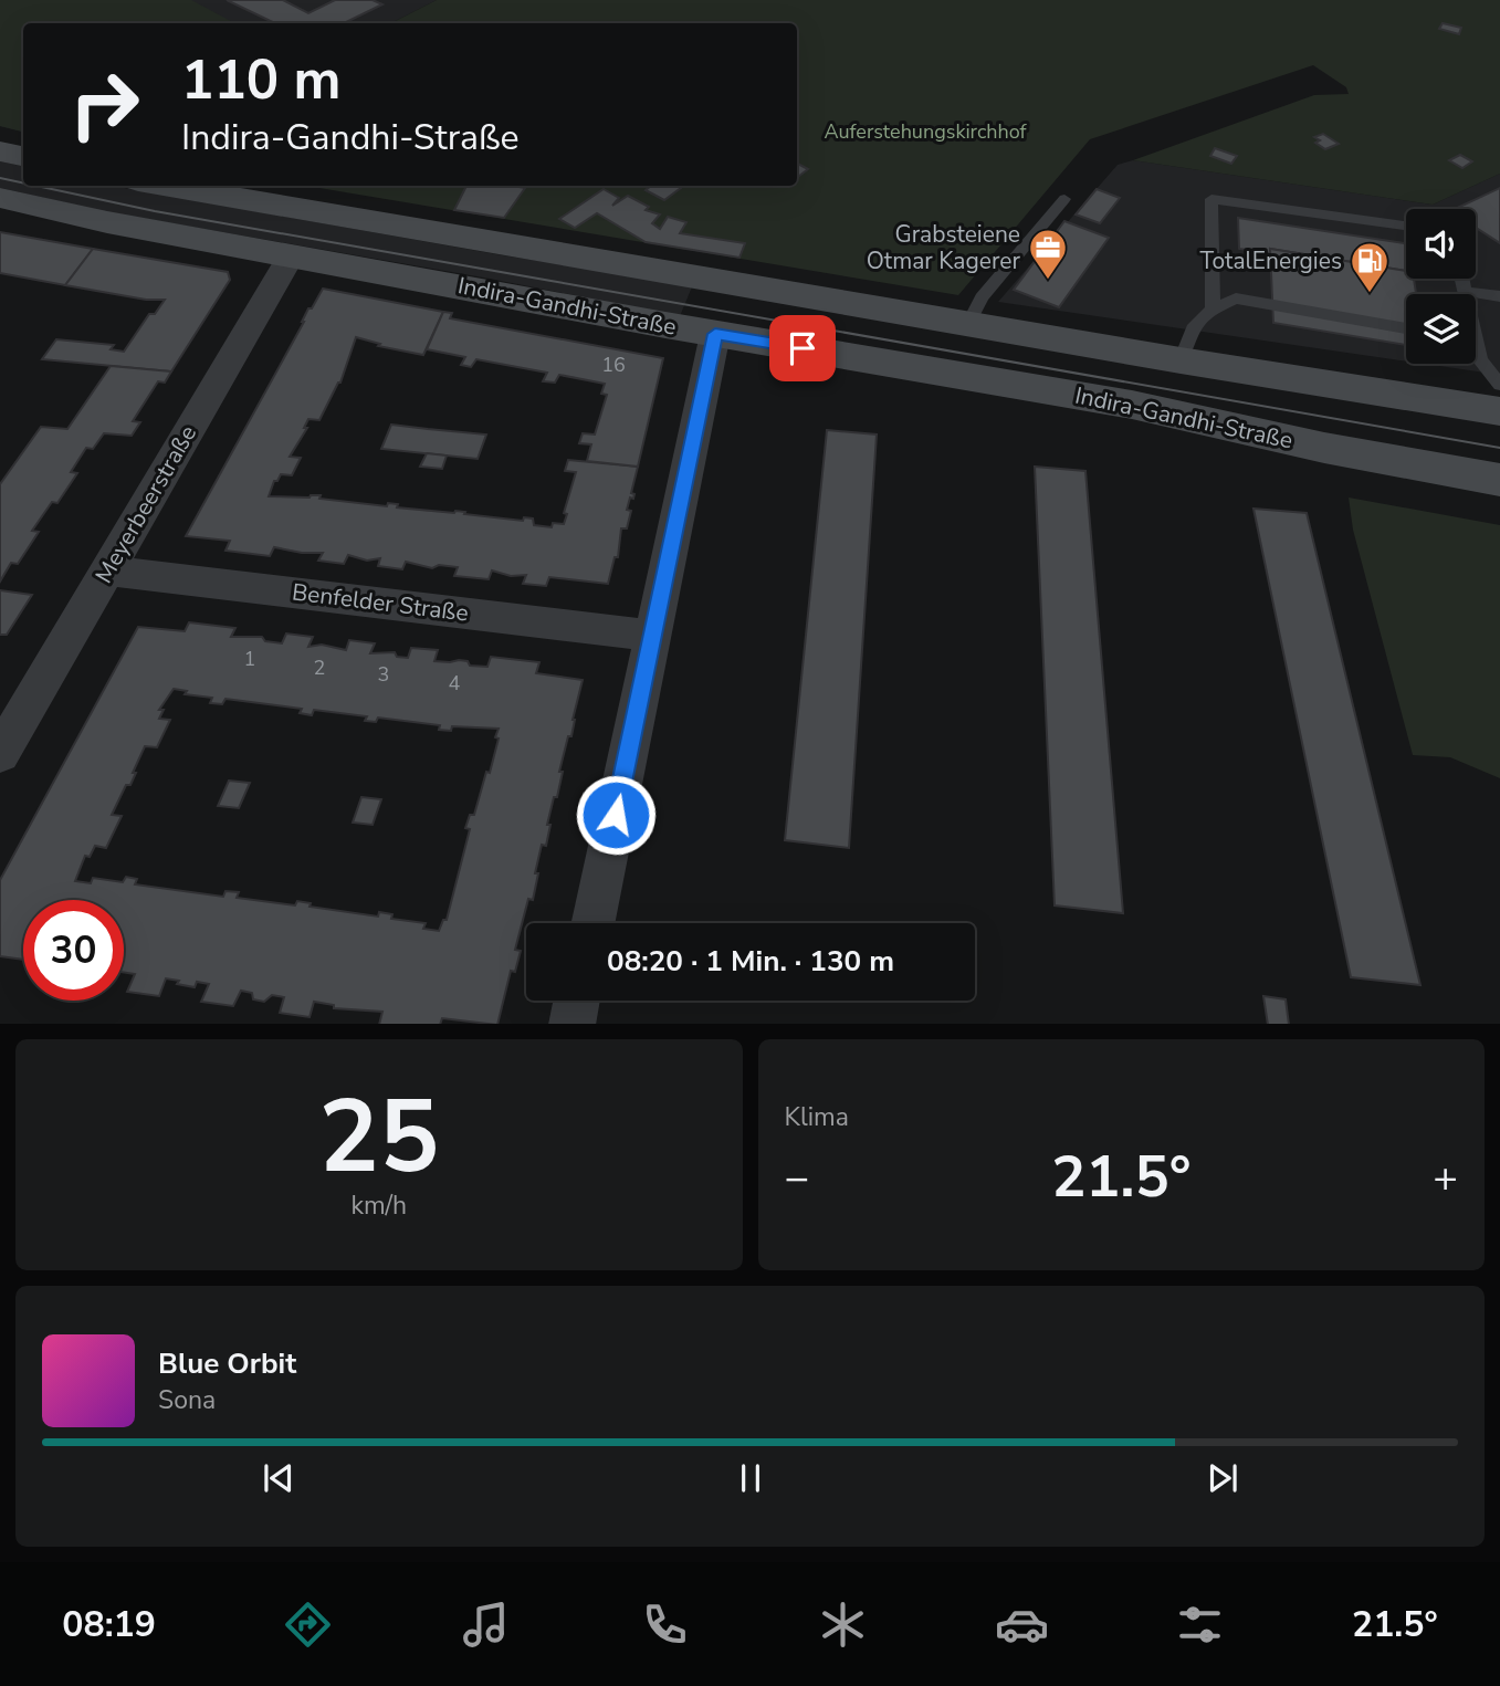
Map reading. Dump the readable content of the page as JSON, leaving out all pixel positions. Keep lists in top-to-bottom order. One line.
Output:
{"streets":{"main road":["Indira-Gandhi-Straße"],"street":["Meyerbeerstraße","Benfelder Straße"]},"crossings":[["Indira-Gandhi-Straße","Meyerbeerstraße"],["Meyerbeerstraße","Benfelder Straße"]],"parks":["Auferstehungskirchhof"],"places":{"office":["Grabsteiene Otmar Kagerer"],"fuel station":["TotalEnergies"]},"house_numbers":["16","1","2","3","4"],"page":{"turn":["110 m","Indira-Gandhi-Straße"],"limit":"30","trip":"08:20 · 1 Min. · 130 m","tile":[["25","km/h"],"Klima"],"heat":["−","21.5°","+"],"song":["Blue Orbit","Sona"],"tabs":["08:19","21.5°"]}}
